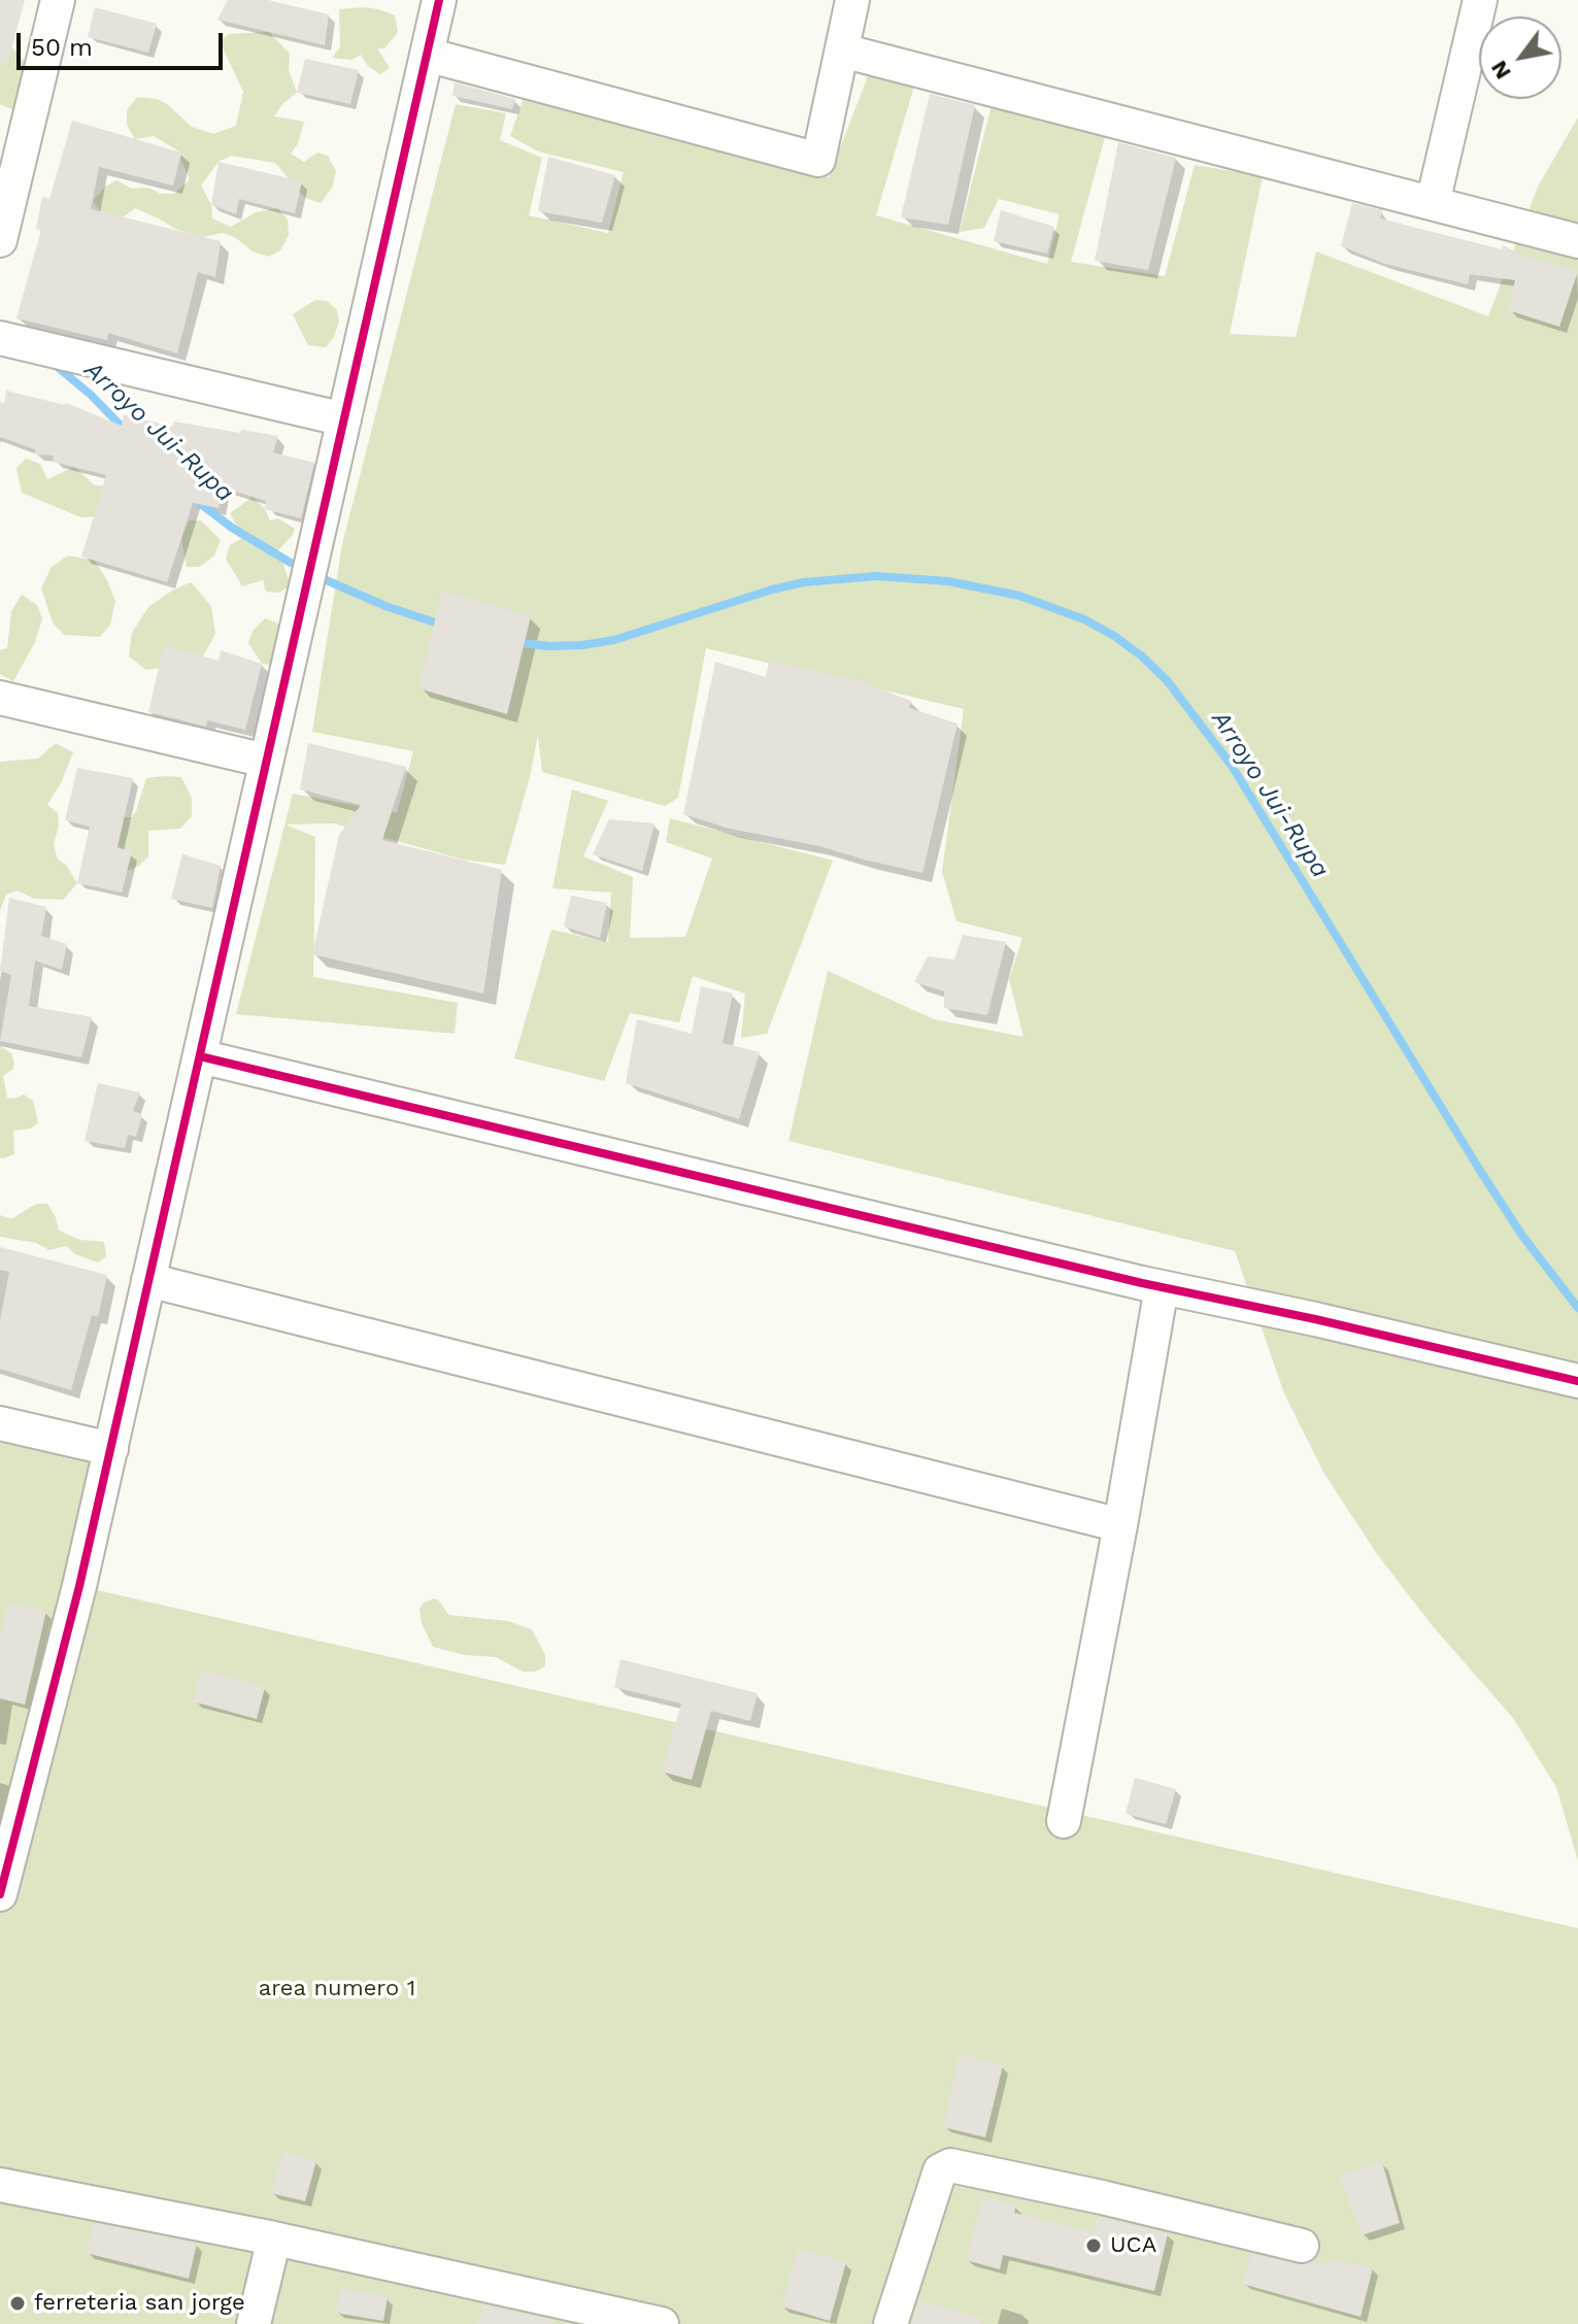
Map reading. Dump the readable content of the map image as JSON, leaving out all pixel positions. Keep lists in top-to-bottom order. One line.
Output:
{"water":["Arroyo Jui-Rupa"],"parks":["area numero 1"],"places":["UCA","ferreteria san jorge"],"scale_bar":"50 m","north":"bottom left"}
